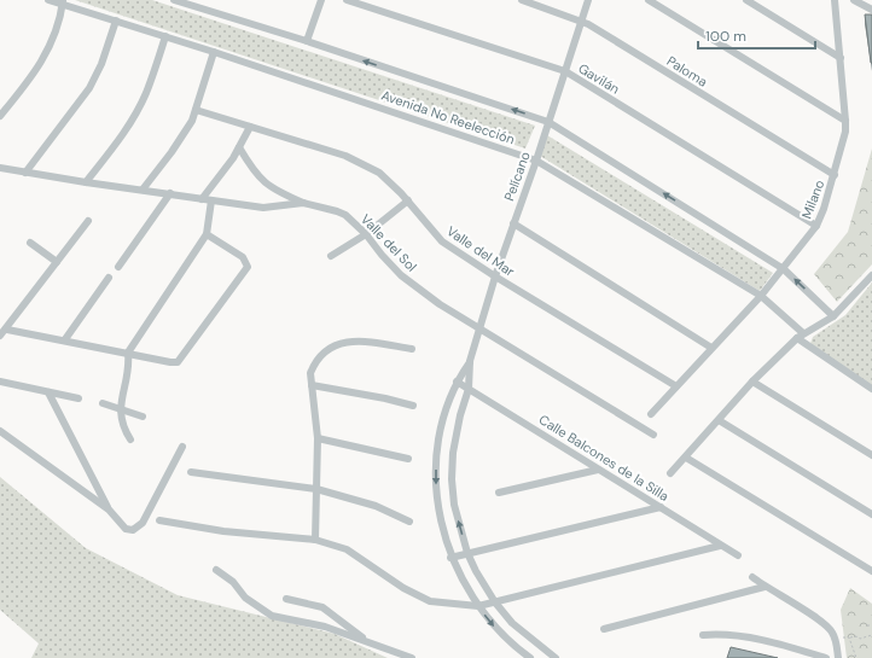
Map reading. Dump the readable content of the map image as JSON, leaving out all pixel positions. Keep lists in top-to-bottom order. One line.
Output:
{"streets":{"street":["Paloma","Gavilán","Avenida No Reelección","Pelícano","Milano","Valle del Sol","Valle del Mar","Calle Balcones de la Silla"]},"crossings":[["Paloma","Pelícano"],["Paloma","Milano"],["Gavilán","Pelícano"],["Gavilán","Milano"],["Avenida No Reelección","Pelícano"],["Avenida No Reelección","Milano"],["Pelícano","Valle del Sol"],["Pelícano","Valle del Mar"],["Pelícano","Calle Balcones de la Silla"],["Milano","Valle del Mar"]],"scale_bar":"100 m"}
